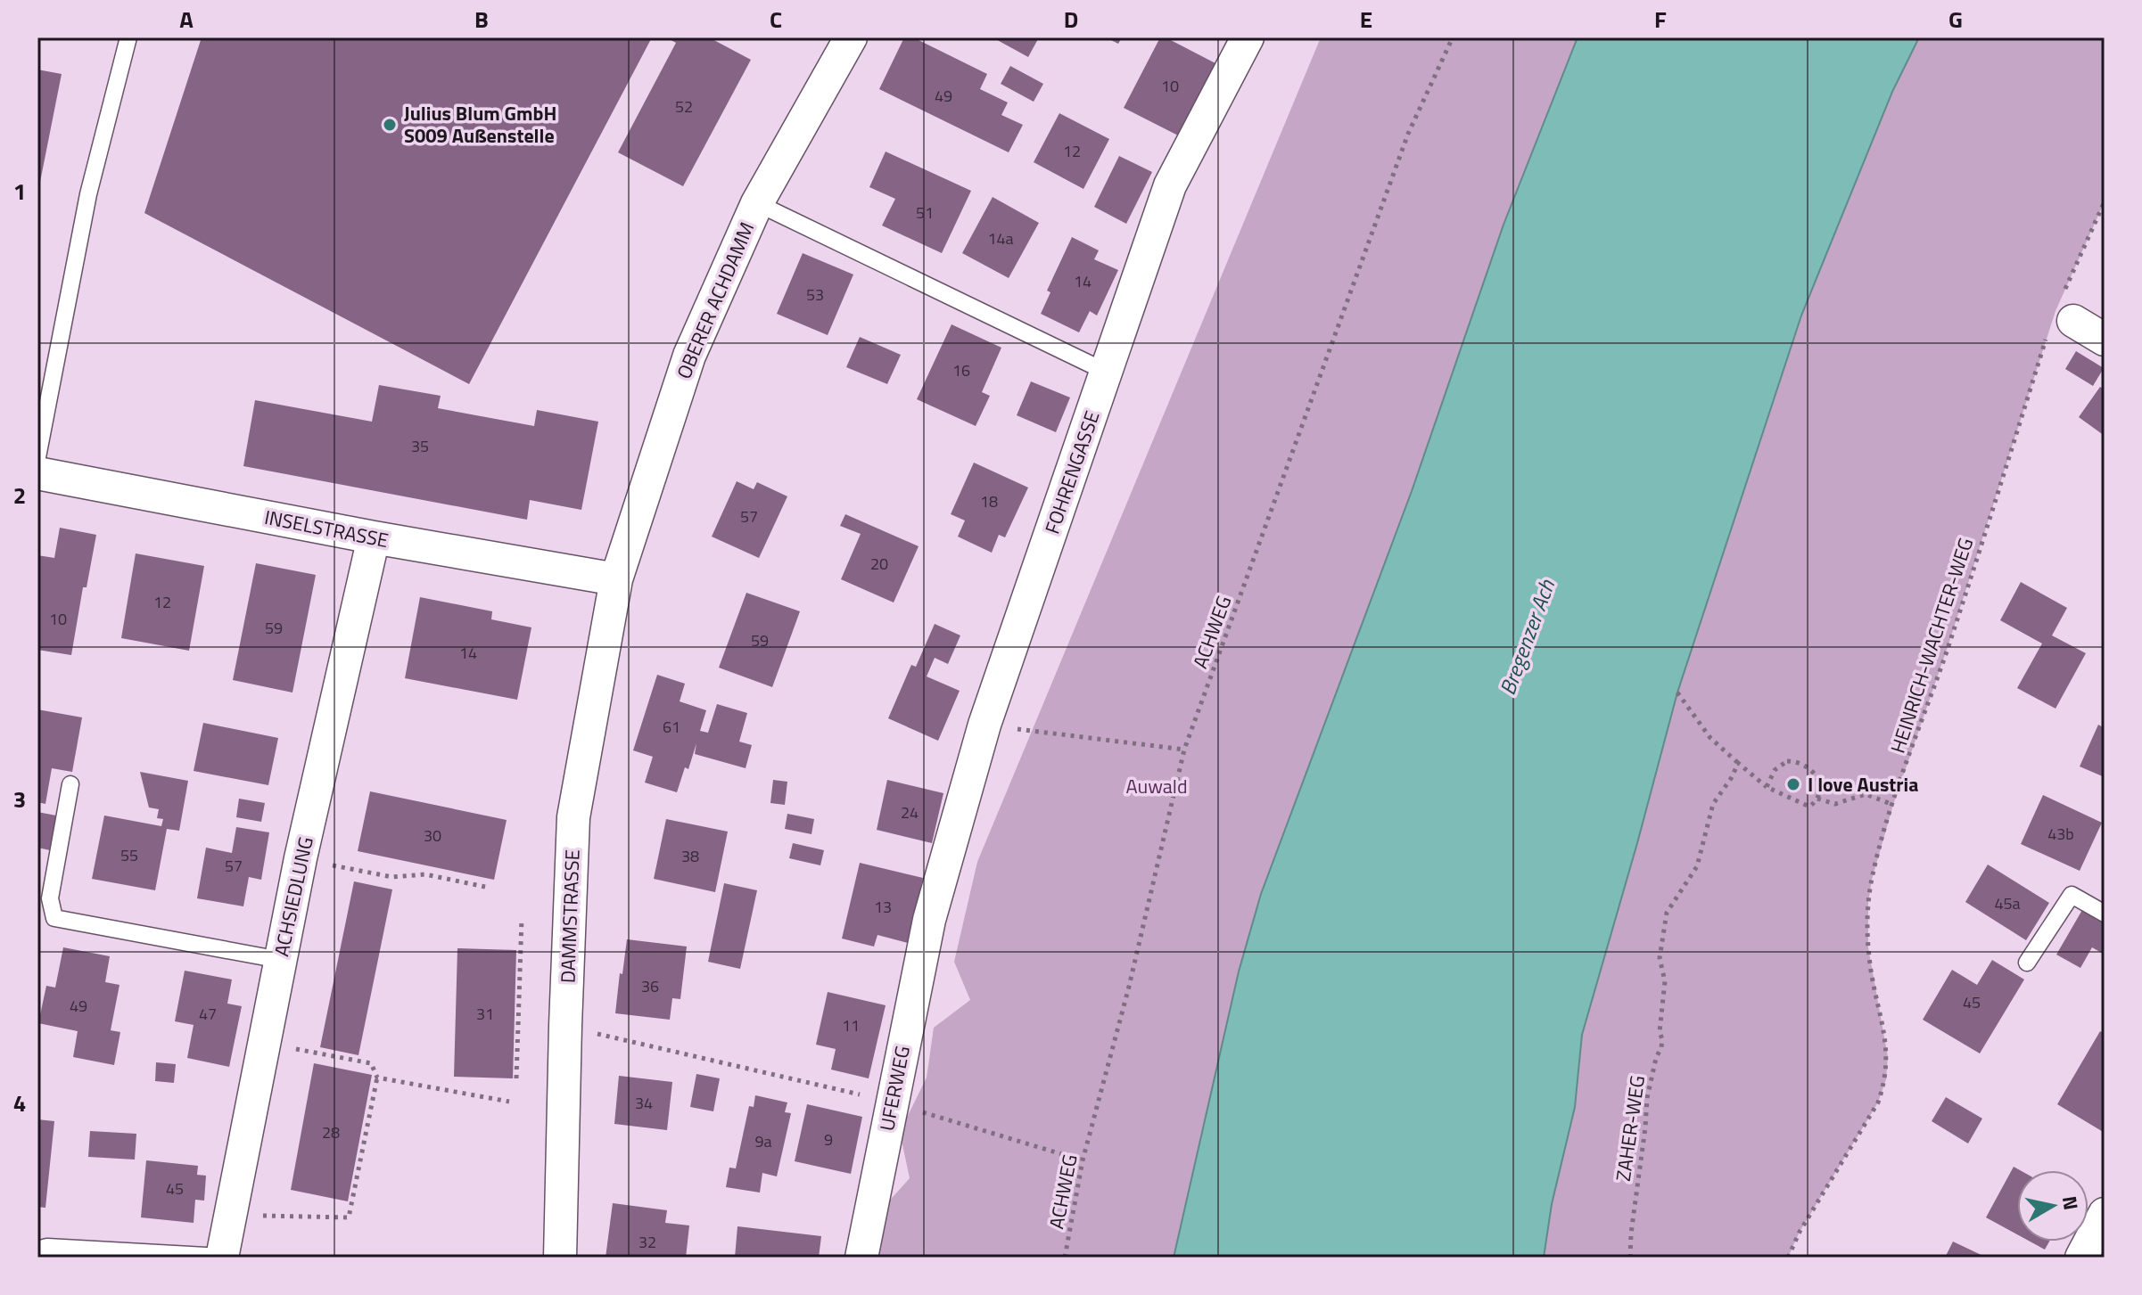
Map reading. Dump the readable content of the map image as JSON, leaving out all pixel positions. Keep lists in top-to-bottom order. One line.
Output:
{"streets":{"street":["OBERER ACHDAMM","FOHRENGASSE","INSELSTRASSE","ACHSIEDLUNG","DAMMSTRASSE","UFERWEG"],"path":["ACHWEG","HEINRICH-WACHTER-WEG","ZAHER-WEG"]},"crossings":[["OBERER ACHDAMM","INSELSTRASSE"],["OBERER ACHDAMM","DAMMSTRASSE"],["FOHRENGASSE","UFERWEG"],["INSELSTRASSE","ACHSIEDLUNG"],["INSELSTRASSE","DAMMSTRASSE"]],"water":["Bregenzer Ach"],"parks":["Auwald"],"places":["Julius Blum GmbH S009 Außenstelle","I love Austria"],"house_numbers":["10","49","52","12","51","14a","14","53","16","35","18","57","20","12","10","59","59","14","61","24","43b","30","55","38","57","45a","13","36","45","49","47","31","11","34","28","9","9a","45","32"],"north":"right","grid":{"columns":["A","B","C","D","E","F","G"],"rows":["1","2","3","4"]}}
